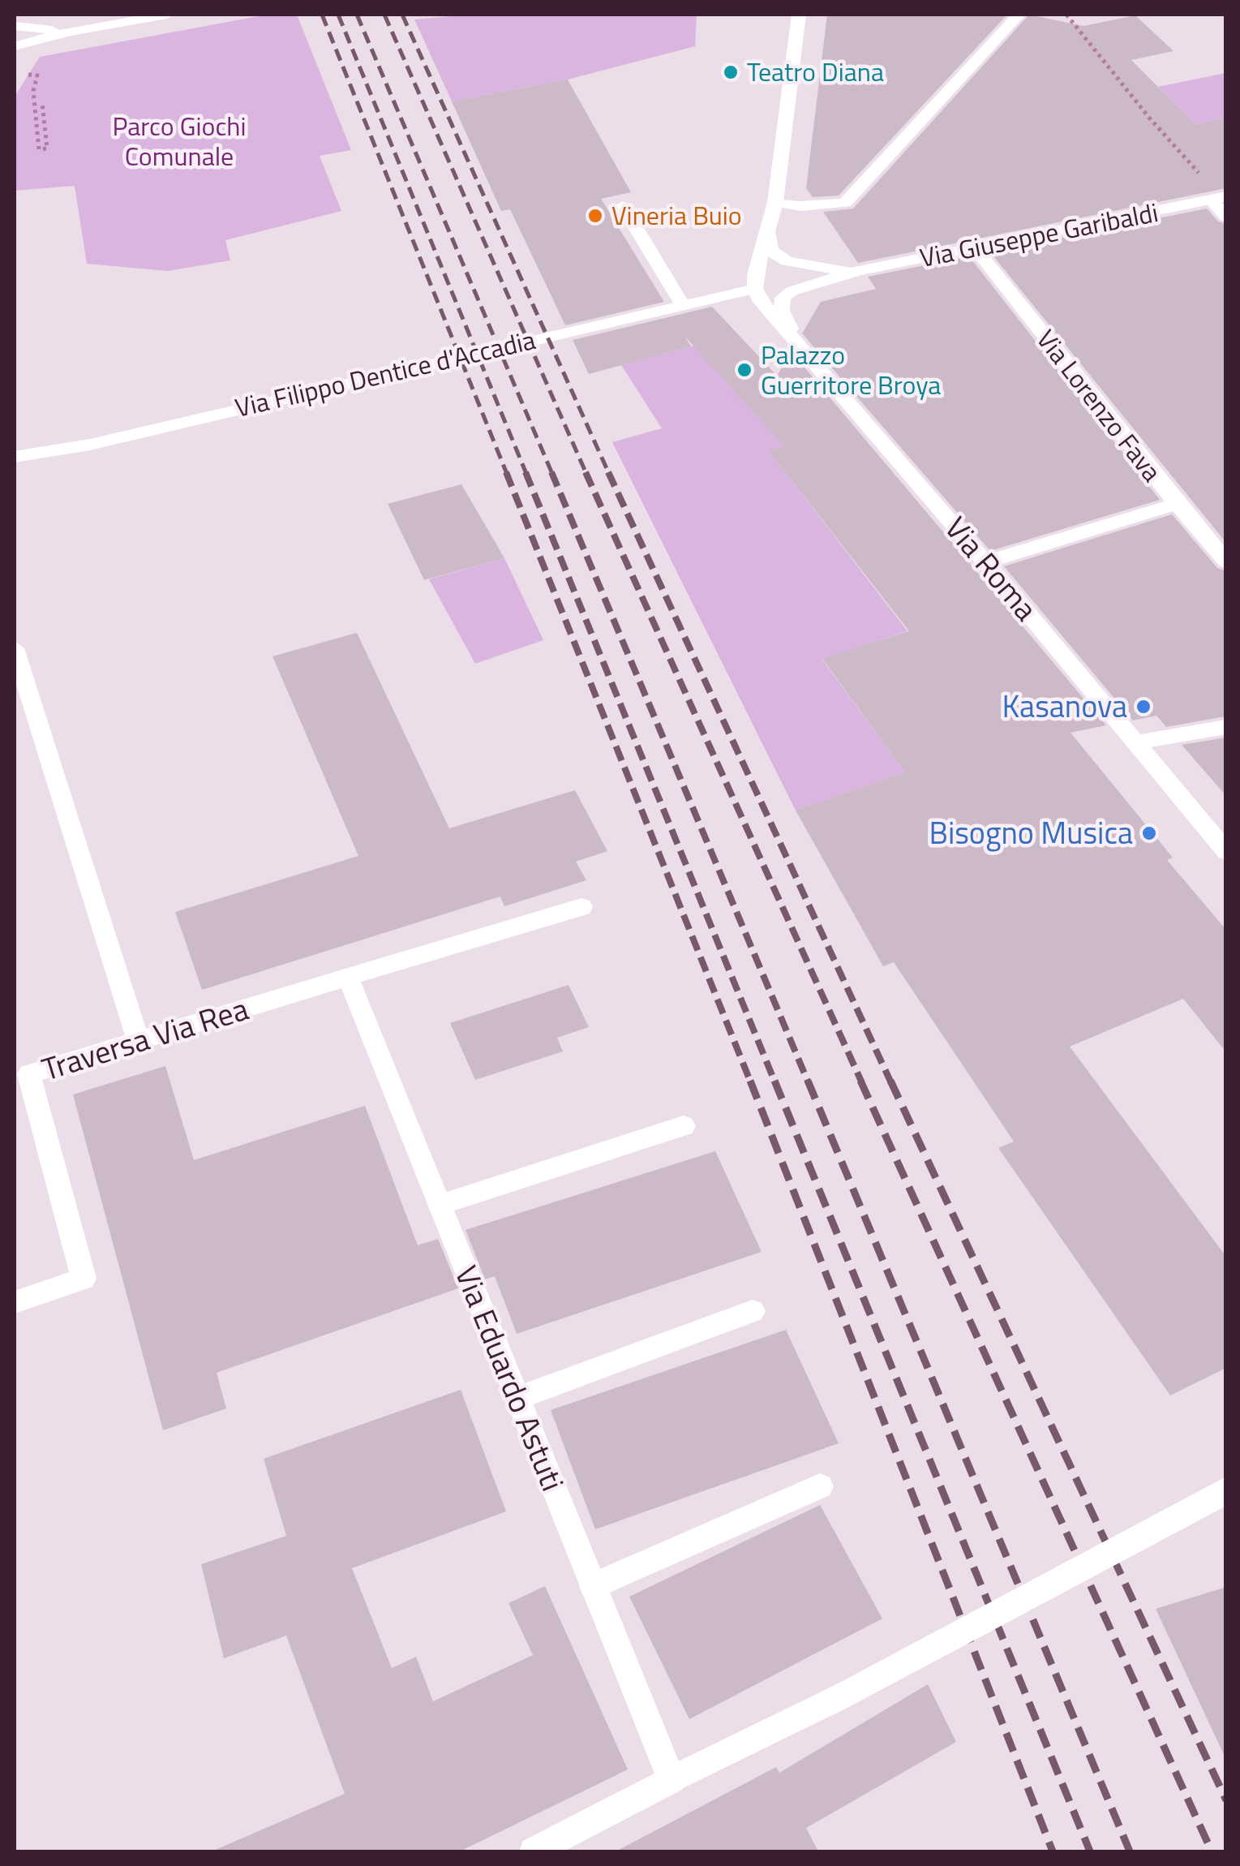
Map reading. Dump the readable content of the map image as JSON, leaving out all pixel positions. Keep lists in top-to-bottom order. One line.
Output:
{"streets":{"street":["Via Giuseppe Garibaldi","Via Filippo Dentice d'Accadia","Via Lorenzo Fava","Via Roma","Traversa Via Rea","Via Eduardo Astuti"]},"crossings":[["Via Giuseppe Garibaldi","Via Lorenzo Fava"],["Via Giuseppe Garibaldi","Via Roma"],["Via Filippo Dentice d'Accadia","Via Roma"],["Traversa Via Rea","Via Eduardo Astuti"]],"parks":["Parco Giochi Comunale"],"places":["Teatro Diana","Vineria Buio","Palazzo Guerritore Broya","Kasanova","Bisogno Musica"]}
